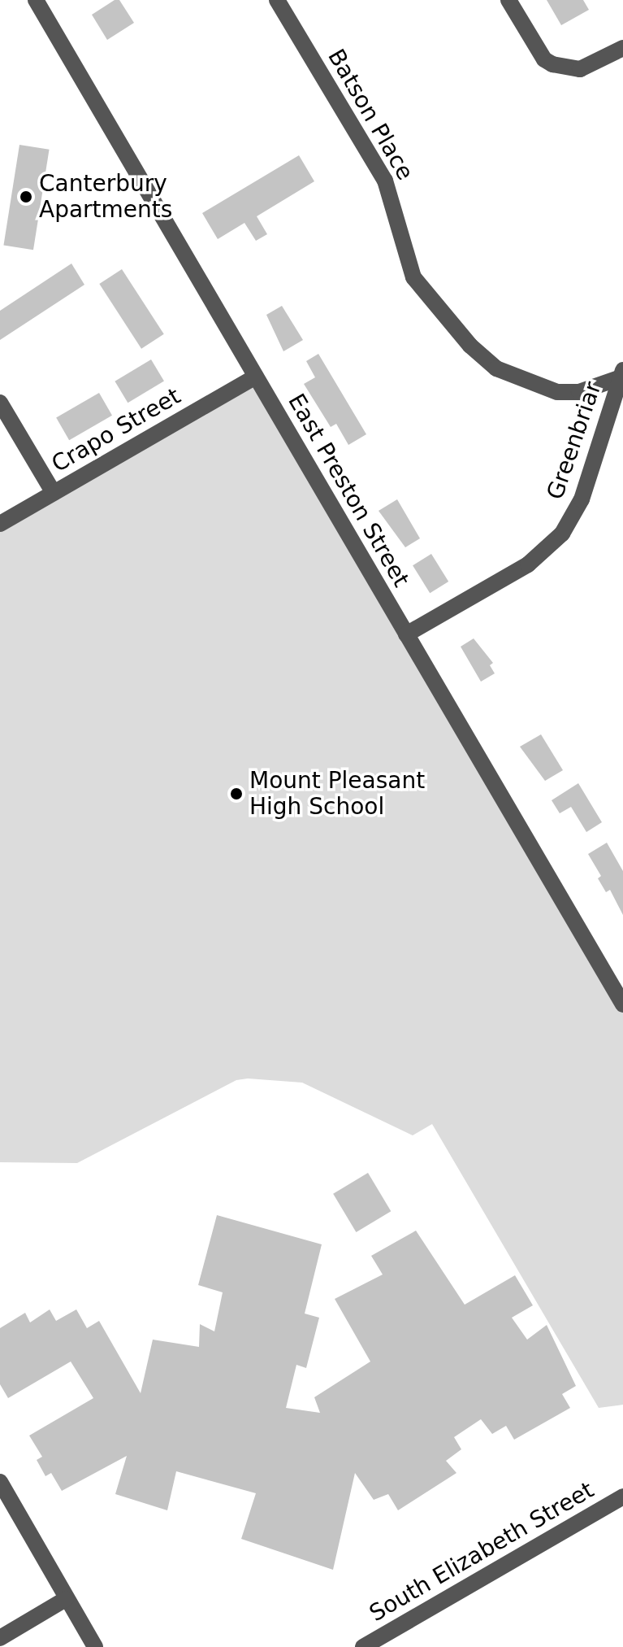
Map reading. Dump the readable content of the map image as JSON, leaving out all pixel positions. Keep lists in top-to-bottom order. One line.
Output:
{"streets":{"street":["Batson Place","Crapo Street","Greenbriar","East Preston Street","South Elizabeth Street"]},"crossings":[["Batson Place","Greenbriar"],["Crapo Street","East Preston Street"],["Greenbriar","East Preston Street"]],"places":["Canterbury Apartments","Mount Pleasant High School"]}
